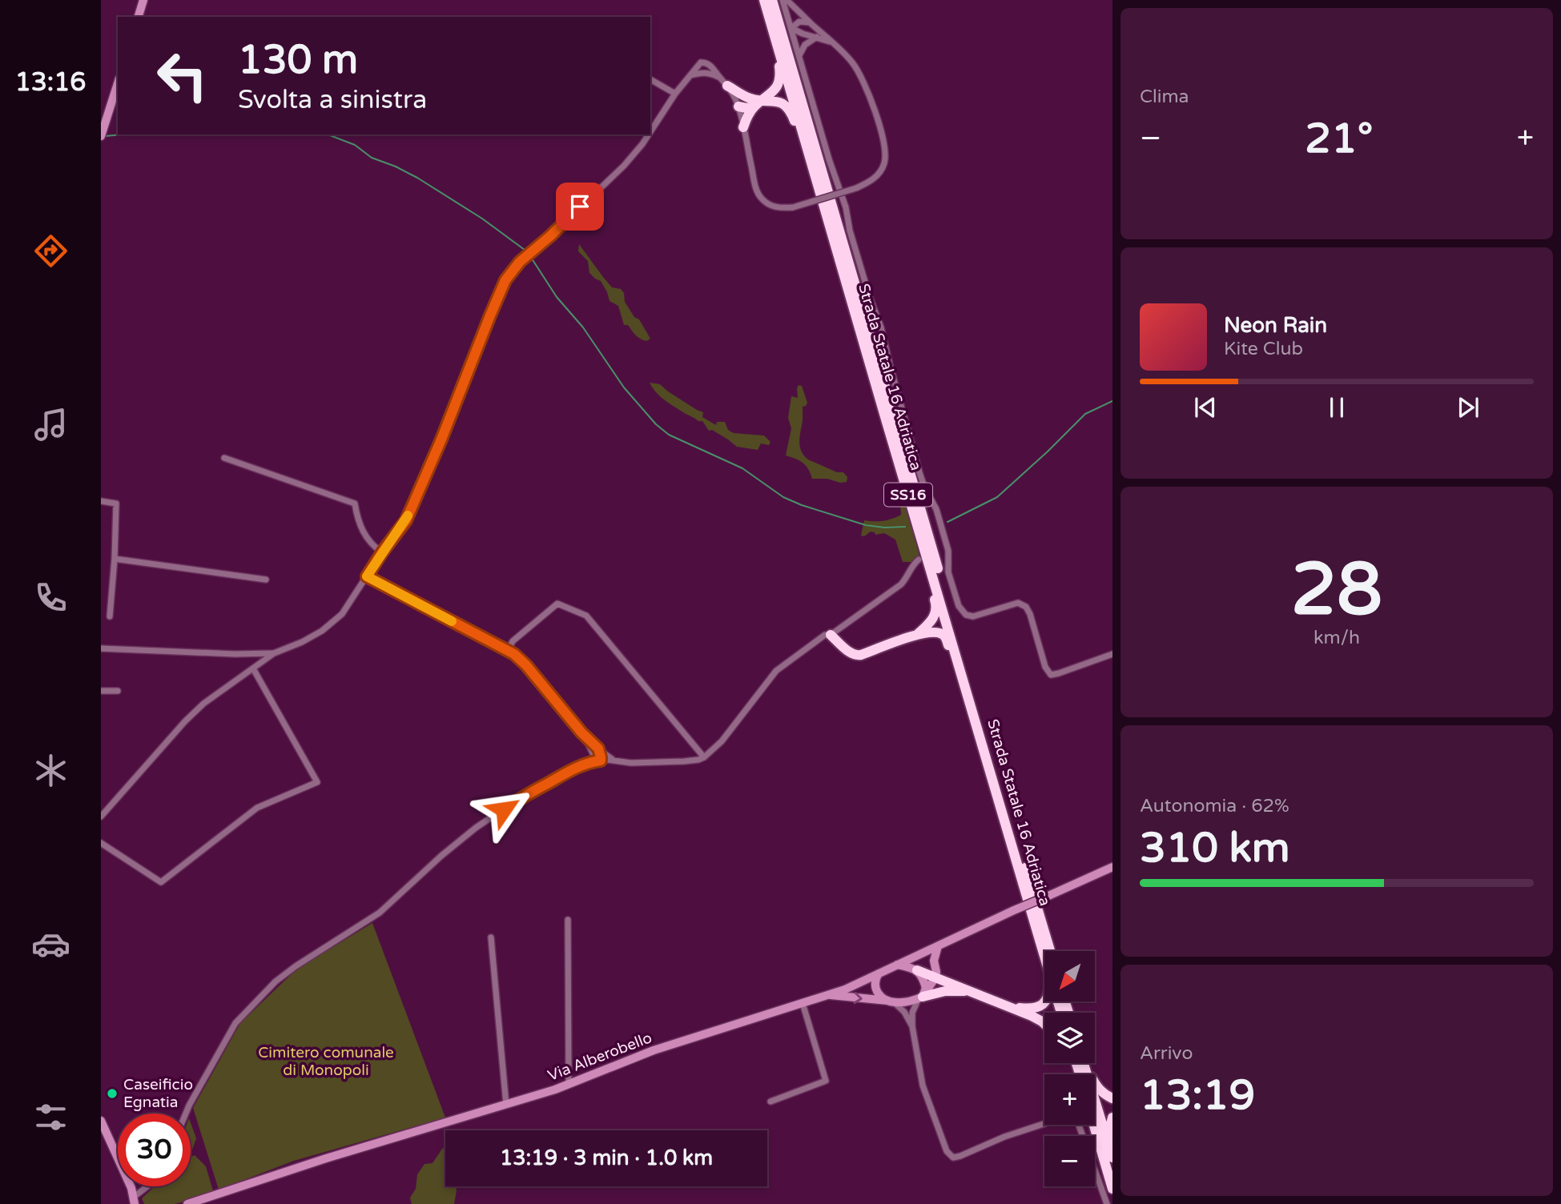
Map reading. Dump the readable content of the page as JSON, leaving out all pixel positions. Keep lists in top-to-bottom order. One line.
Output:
{"streets":{"highway":["Strada Statale 16 Adriatica","SS16"],"main road":["Via Alberobello"]},"parks":["Cimitero comunale di Monopoli"],"places":["Caseificio Egnatia"],"north":"bottom left","page":{"tabs":"13:16","tile":["Clima",["28","km/h"],["Autonomia · 62%","310 km"],["Arrivo","13:19"]],"turn":["130 m","Svolta a sinistra"],"heat":["−","21°","+"],"song":["Neon Rain","Kite Club"],"map_buttons":["+","−"],"limit":"30","trip":"13:19 · 3 min · 1.0 km"}}
